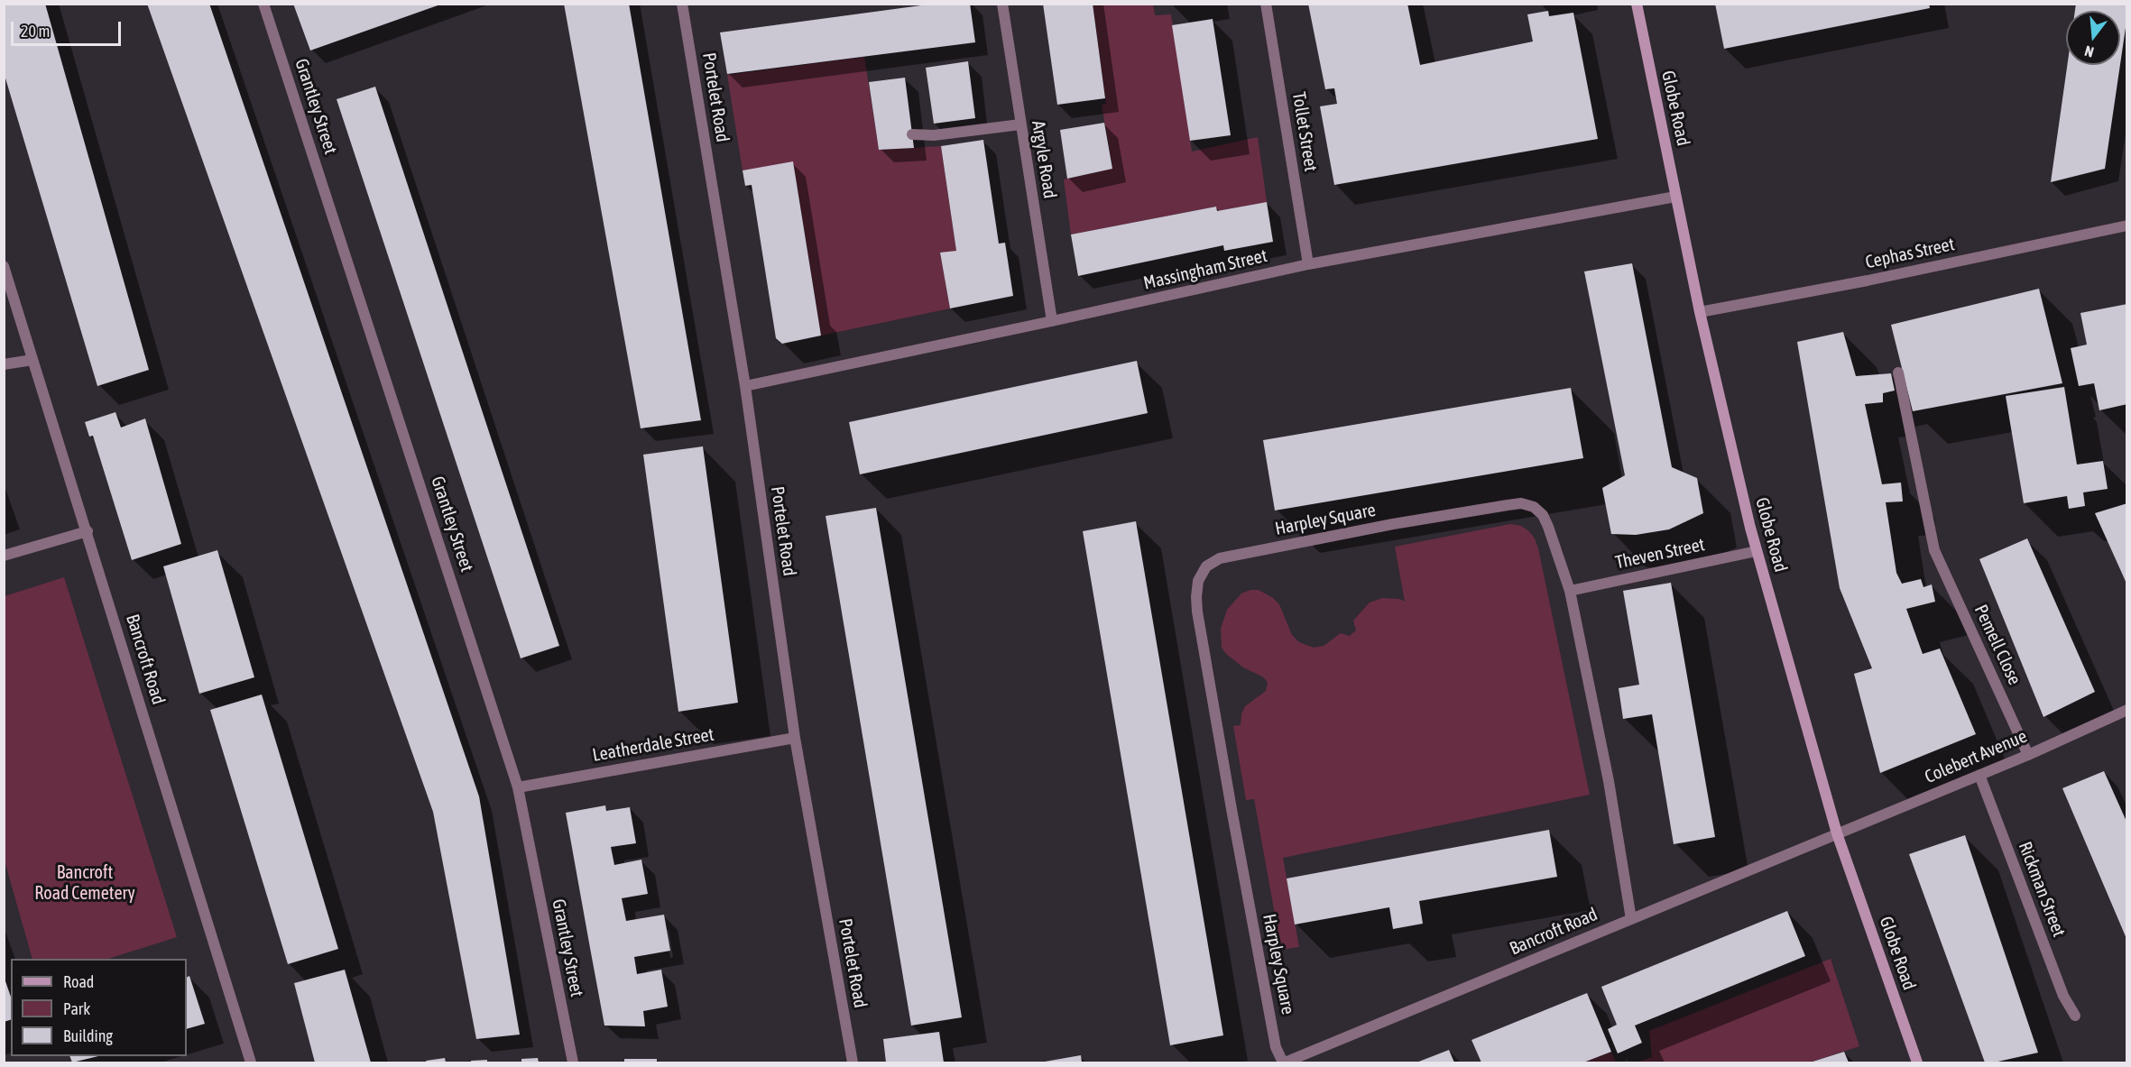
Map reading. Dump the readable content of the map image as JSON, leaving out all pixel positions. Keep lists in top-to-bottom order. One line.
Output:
{"streets":{"main road":["Globe Road"],"street":["Portelet Road","Grantley Street","Tollet Street","Argyle Road","Cephas Street","Massingham Street","Harpley Square","Theven Street","Pemell Close","Bancroft Road","Leatherdale Street","Colebert Avenue","Rickman Street"]},"crossings":[["Portelet Road","Massingham Street"],["Portelet Road","Leatherdale Street"],["Grantley Street","Leatherdale Street"],["Globe Road","Cephas Street"],["Globe Road","Massingham Street"],["Globe Road","Theven Street"],["Globe Road","Bancroft Road"],["Globe Road","Colebert Avenue"],["Tollet Street","Massingham Street"],["Argyle Road","Massingham Street"],["Harpley Square","Theven Street"],["Harpley Square","Bancroft Road"],["Pemell Close","Colebert Avenue"],["Bancroft Road","Colebert Avenue"],["Colebert Avenue","Rickman Street"]],"parks":["Bancroft Road Cemetery"],"legend":["Road","Park","Building"],"scale_bar":"20 m","north":"bottom"}
